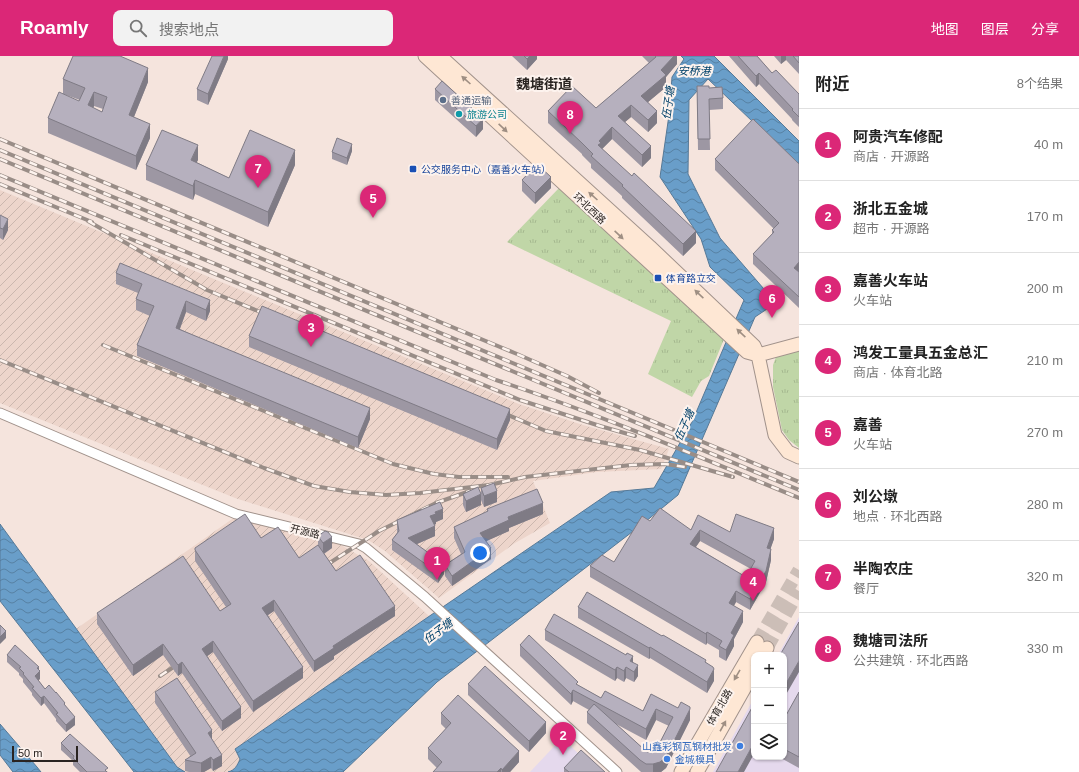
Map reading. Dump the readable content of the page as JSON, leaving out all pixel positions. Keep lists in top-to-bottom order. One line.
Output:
{"streets":{"street":["环北西路","开源路","体育北路"]},"districts":["魏塘街道"],"water":["安桥港","伍子塘"],"places":{"other":["善通运输","旅游公司","山鑫彩钢瓦钢材批发","金城模具"],"transit":["公交服务中心（嘉善火车站）","体育路立交"]},"scale_bar":"50 m","page":{"header":"Roamly","search":"搜索地点","nav":["地图","图层","分享"],"heading":["附近","8个结果"],"pins":["8","7","5","6","3","1","4","2"],"list":[{"mark":"1","name":"阿贵汽车修配","note":"商店 · 开源路","value":"40 m"},{"mark":"2","name":"浙北五金城","note":"超市 · 开源路","value":"170 m"},{"mark":"3","name":"嘉善火车站","note":"火车站","value":"200 m"},{"mark":"4","name":"鸿发工量具五金总汇","note":"商店 · 体育北路","value":"210 m"},{"mark":"5","name":"嘉善","note":"火车站","value":"270 m"},{"mark":"6","name":"刘公墩","note":"地点 · 环北西路","value":"280 m"},{"mark":"7","name":"半陶农庄","note":"餐厅","value":"320 m"},{"mark":"8","name":"魏塘司法所","note":"公共建筑 · 环北西路","value":"330 m"}],"map_buttons":["+","−"],"scale":"50 m"}}
